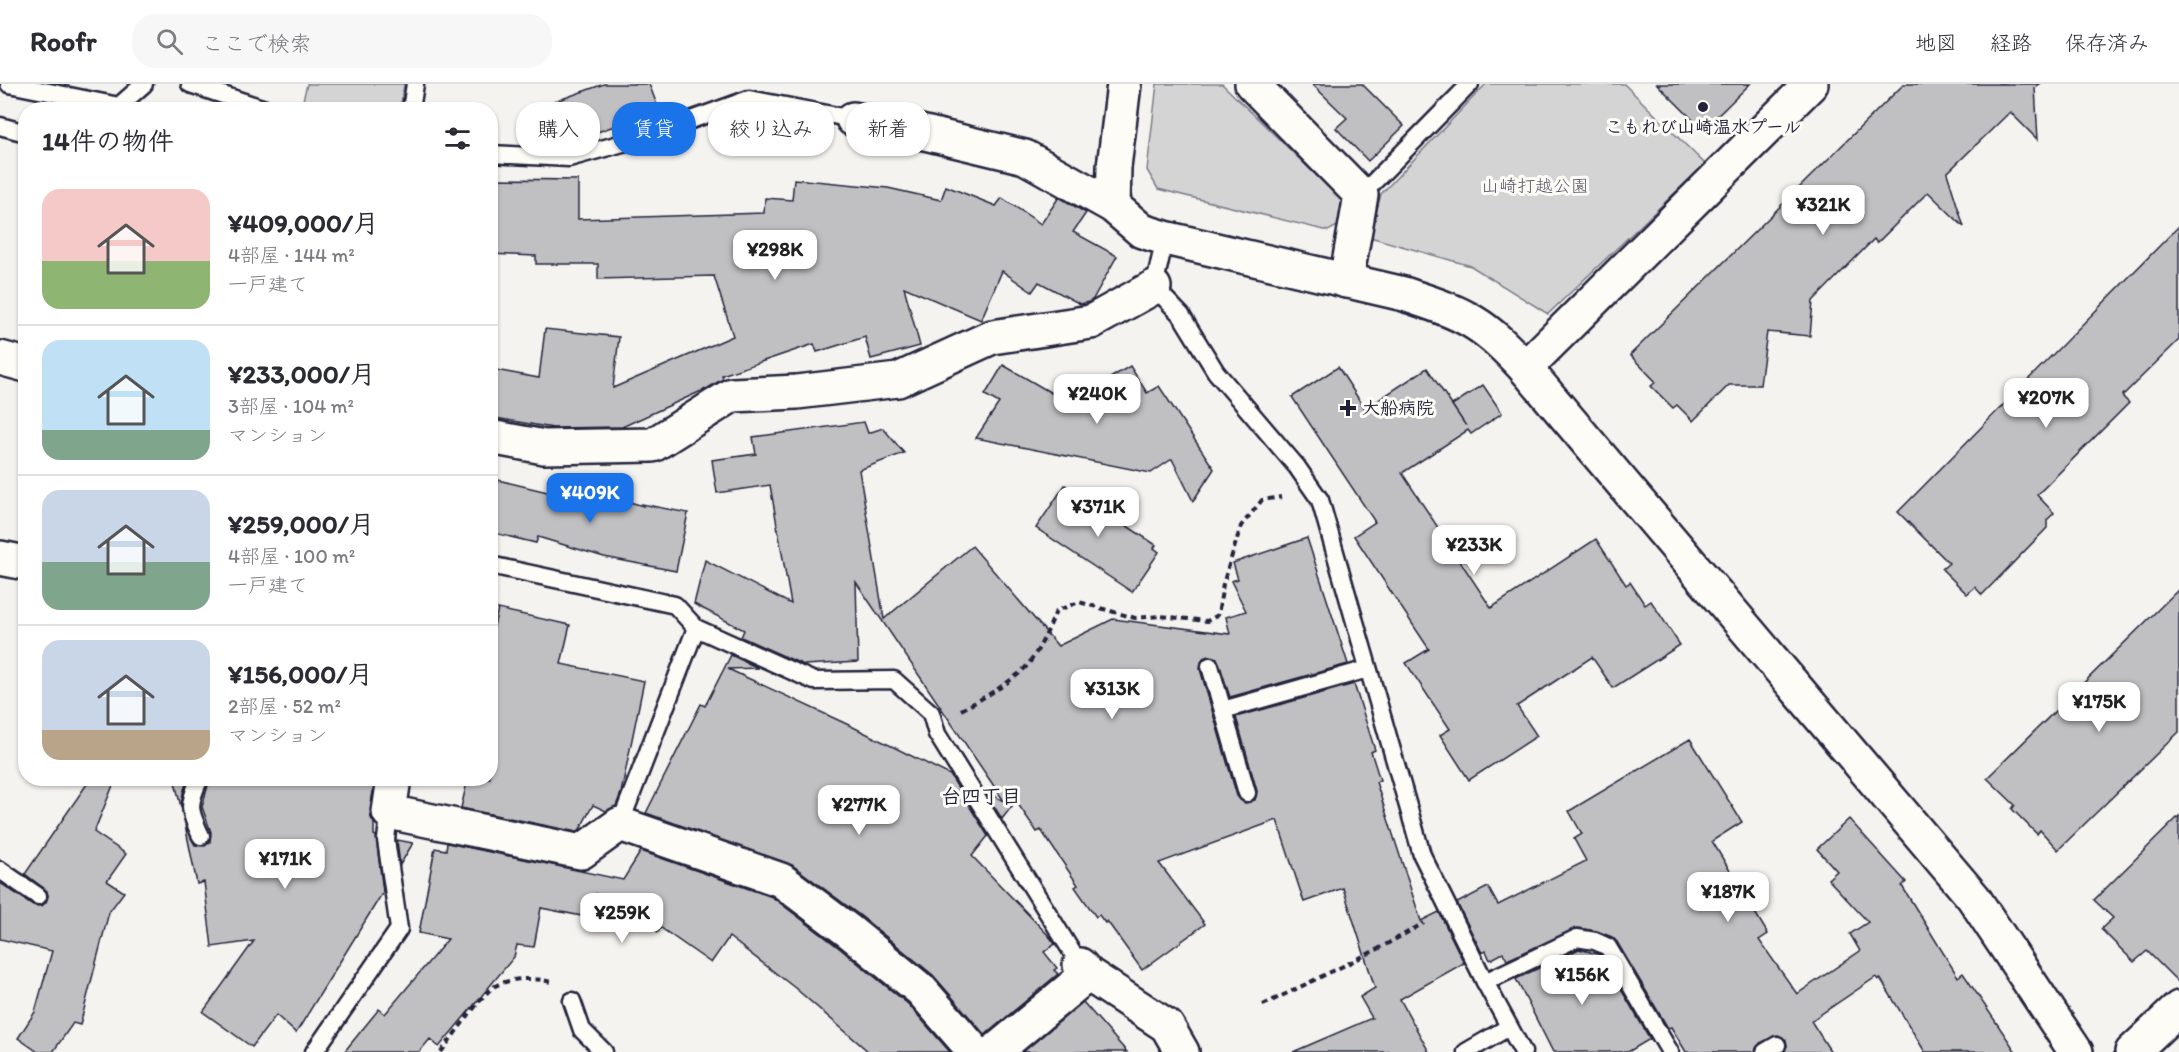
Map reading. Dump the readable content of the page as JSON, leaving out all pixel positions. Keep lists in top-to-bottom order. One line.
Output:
{"districts":["台四丁目"],"parks":["山崎打越公園"],"places":{"other":["こもれび山崎温水プール"],"health":["大船病院"]},"page":{"header":"Roofr","search":"ここで検索","nav":["地図","経路","保存済み"],"chip":["購入","賃貸","絞り込み","新着"],"heading":"14件の物件","list":[{"name":"¥409,000/月","note":"4部屋 · 144 m² · 一戸建て"},{"name":"¥233,000/月","note":"3部屋 · 104 m² · マンション"},{"name":"¥259,000/月","note":"4部屋 · 100 m² · 一戸建て"},{"name":"¥156,000/月","note":"2部屋 · 52 m² · マンション"}],"price":["¥321K","¥298K","¥240K","¥207K","¥409K","¥371K","¥233K","¥313K","¥175K","¥277K","¥171K","¥187K","¥259K","¥156K"]}}
